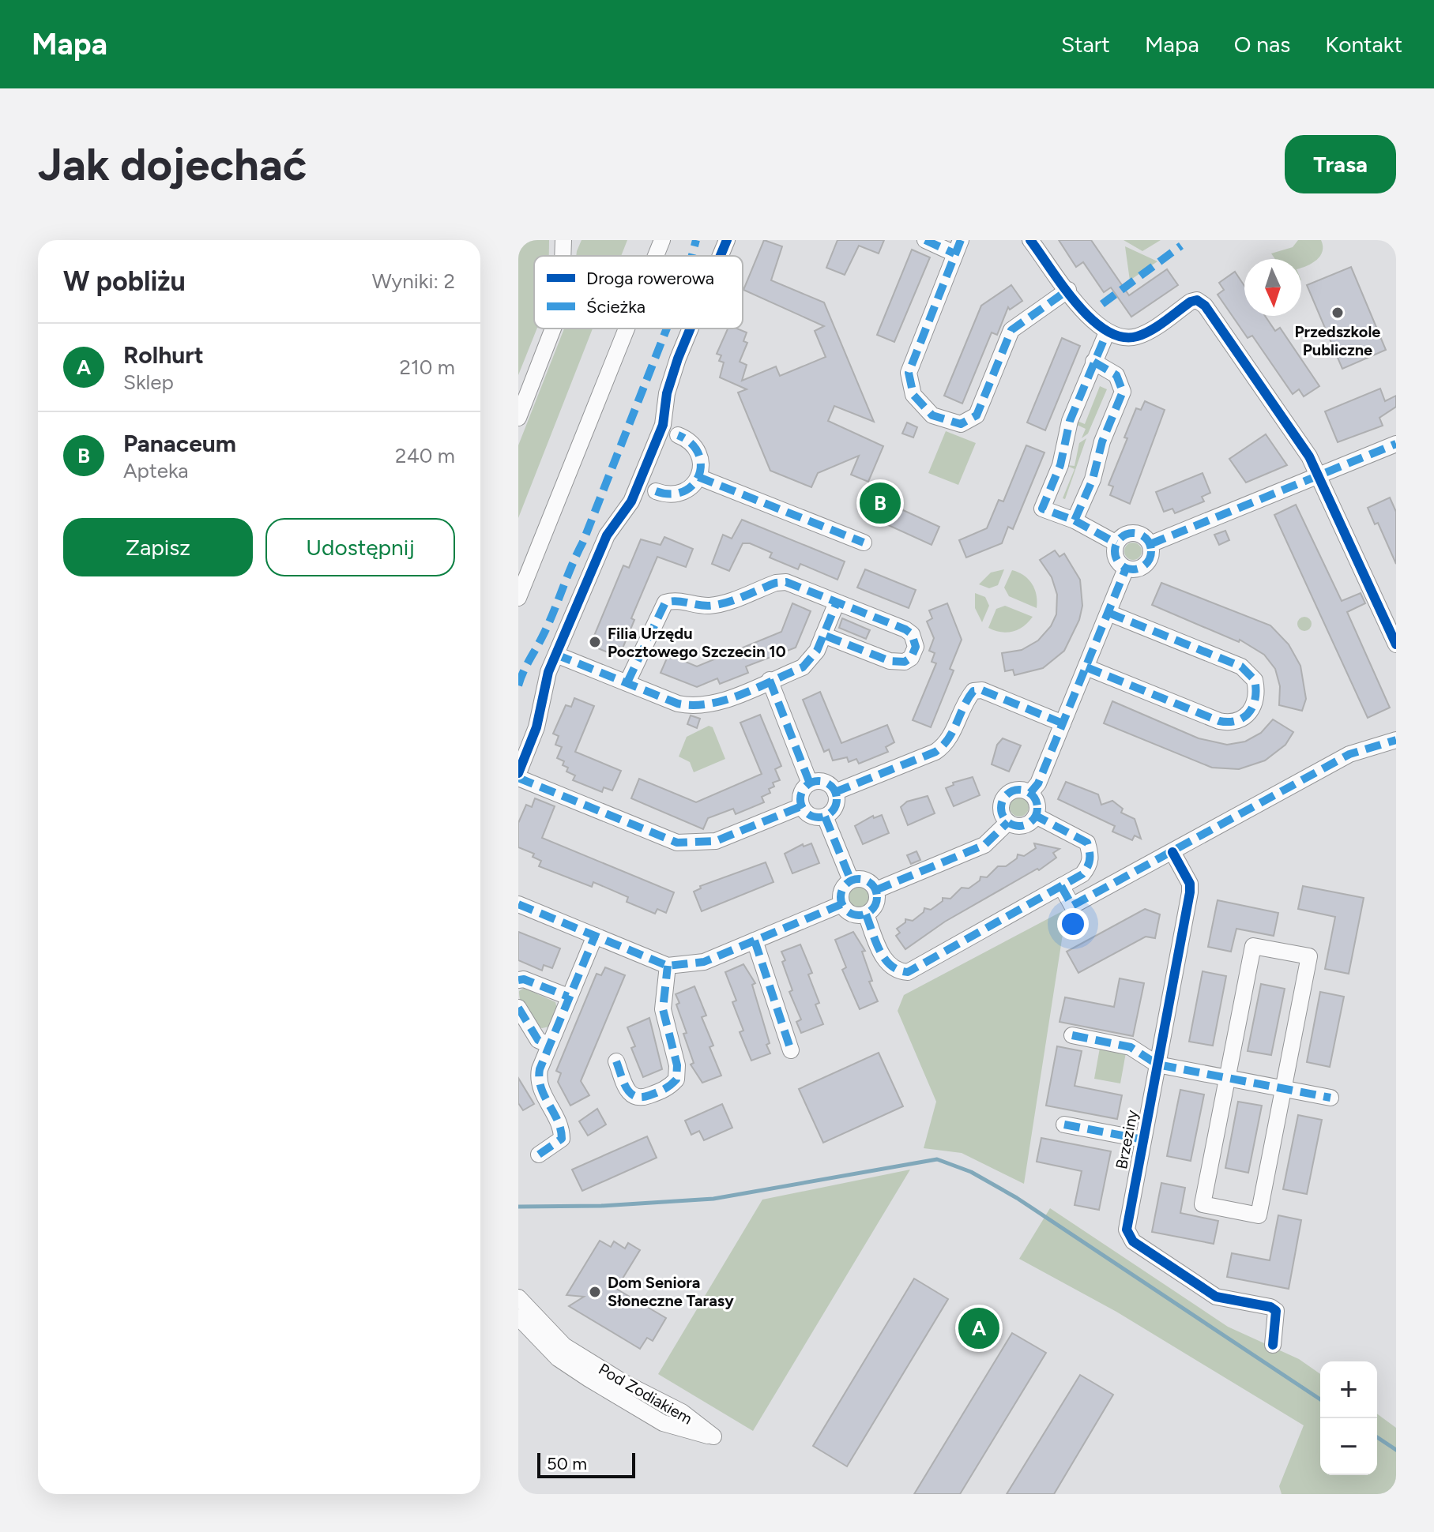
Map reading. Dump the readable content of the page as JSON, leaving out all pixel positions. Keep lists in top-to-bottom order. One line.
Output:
{"streets":{"street":["Brzeziny","Pod Zodiakiem"]},"places":["Przedszkole Publiczne","Filia Urzędu Pocztowego Szczecin 10","Dom Seniora Słoneczne Tarasy"],"legend":["Droga rowerowa","Ścieżka"],"scale_bar":"50 m","north":"bottom","page":{"header":"Mapa","nav":["Start","Mapa","O nas","Kontakt"],"buttons":["Trasa",["Zapisz","Udostępnij"]],"title":"Jak dojechać","heading":["W pobliżu","Wyniki: 2"],"list":[{"mark":"A","name":"Rolhurt","note":"Sklep","value":"210 m"},{"mark":"B","name":"Panaceum","note":"Apteka","value":"240 m"}],"pins":["B","A"],"map_buttons":["+","−"],"scale":"50 m"}}
